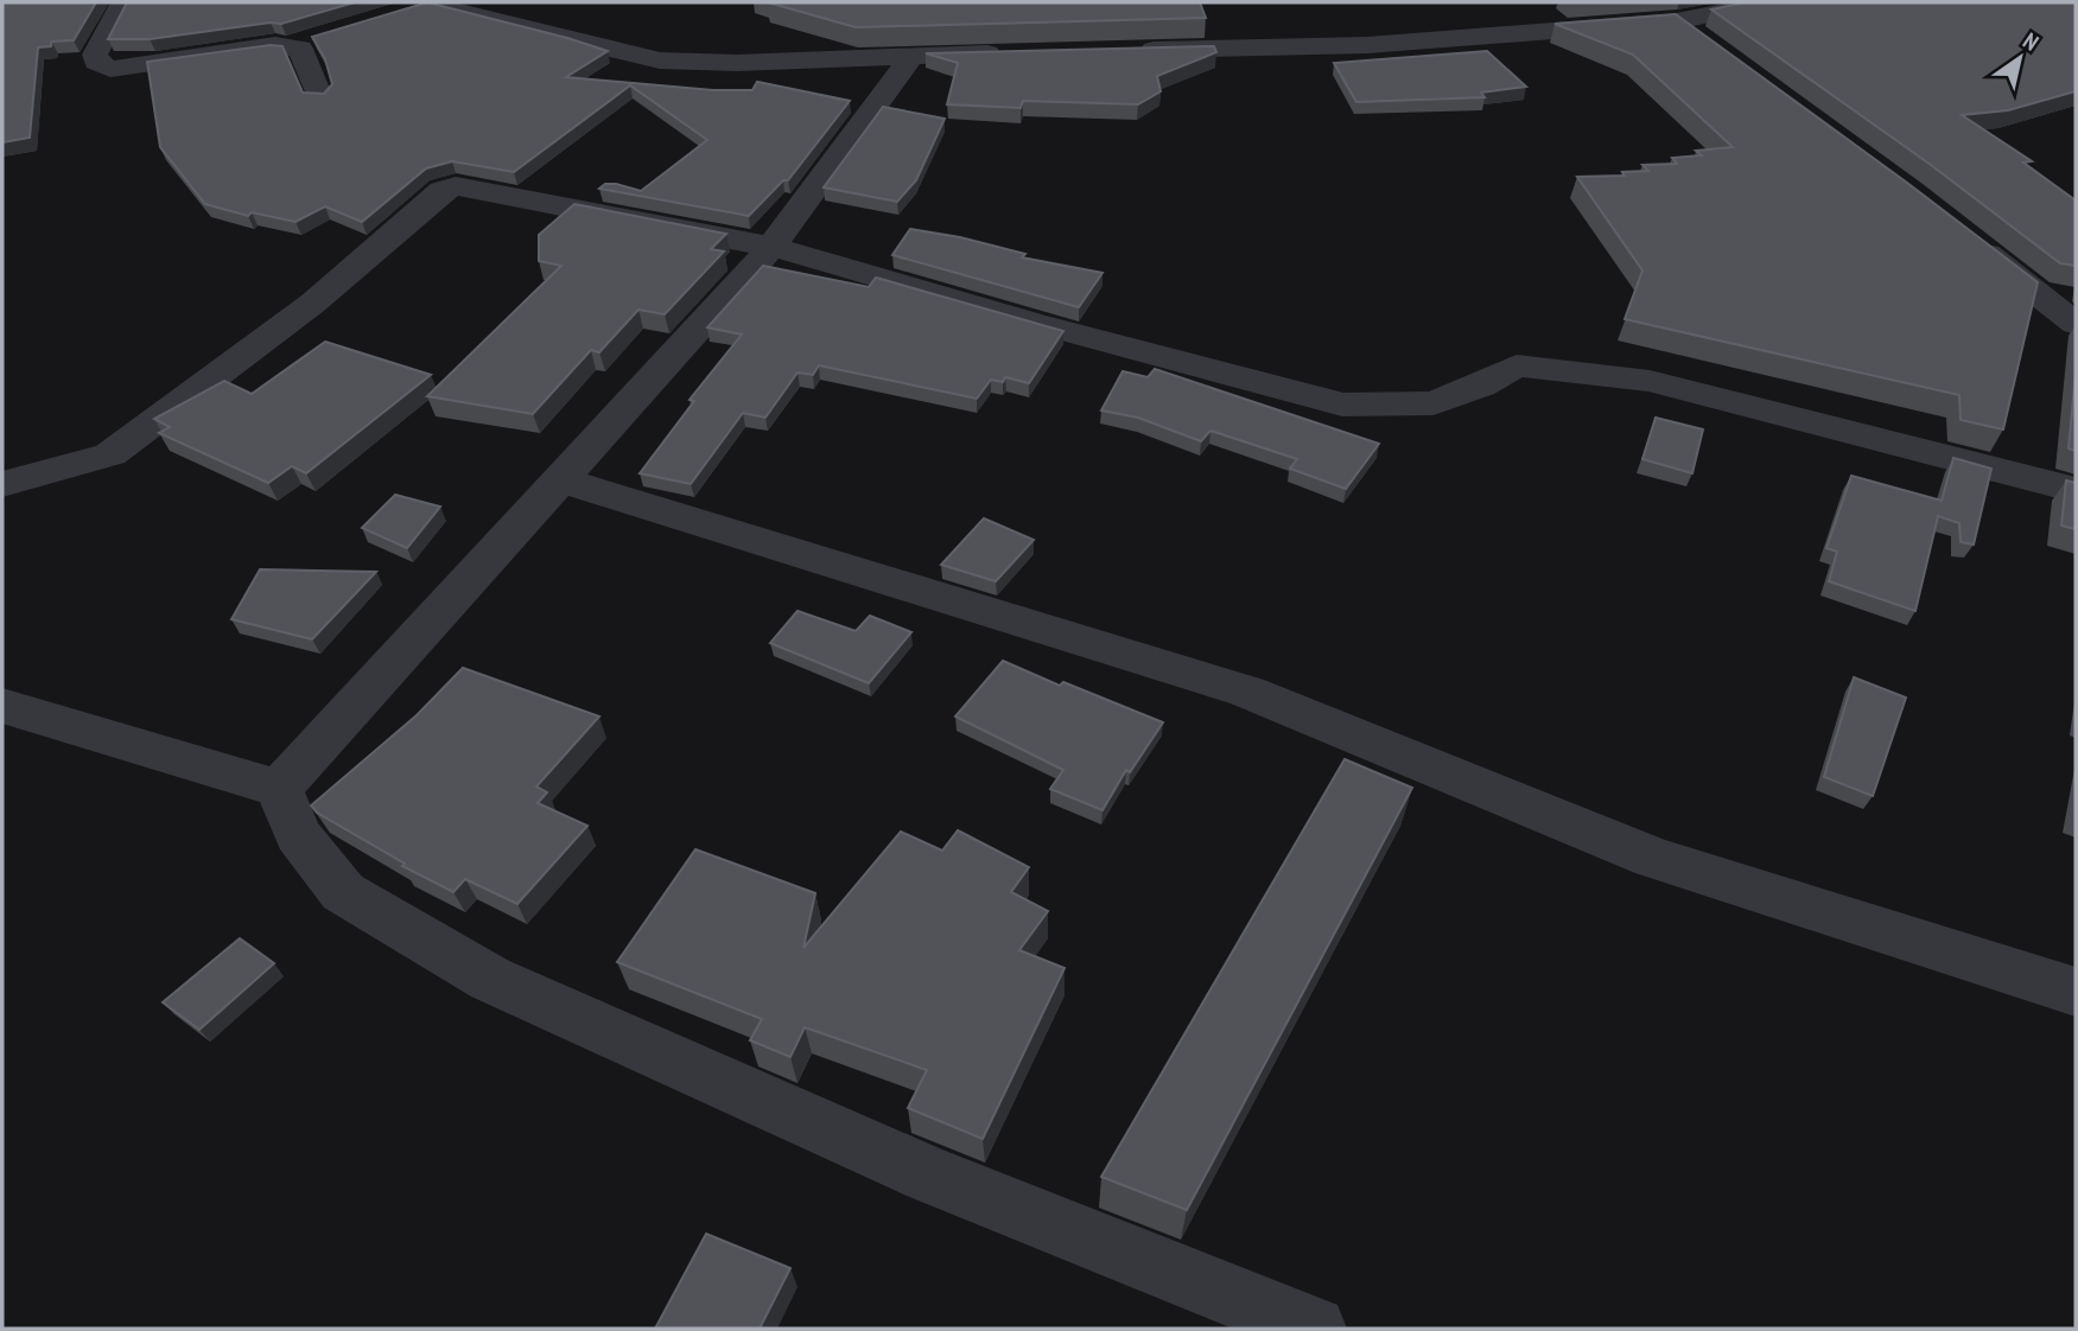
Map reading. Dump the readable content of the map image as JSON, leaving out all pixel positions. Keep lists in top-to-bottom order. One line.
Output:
{"north":"top right"}
